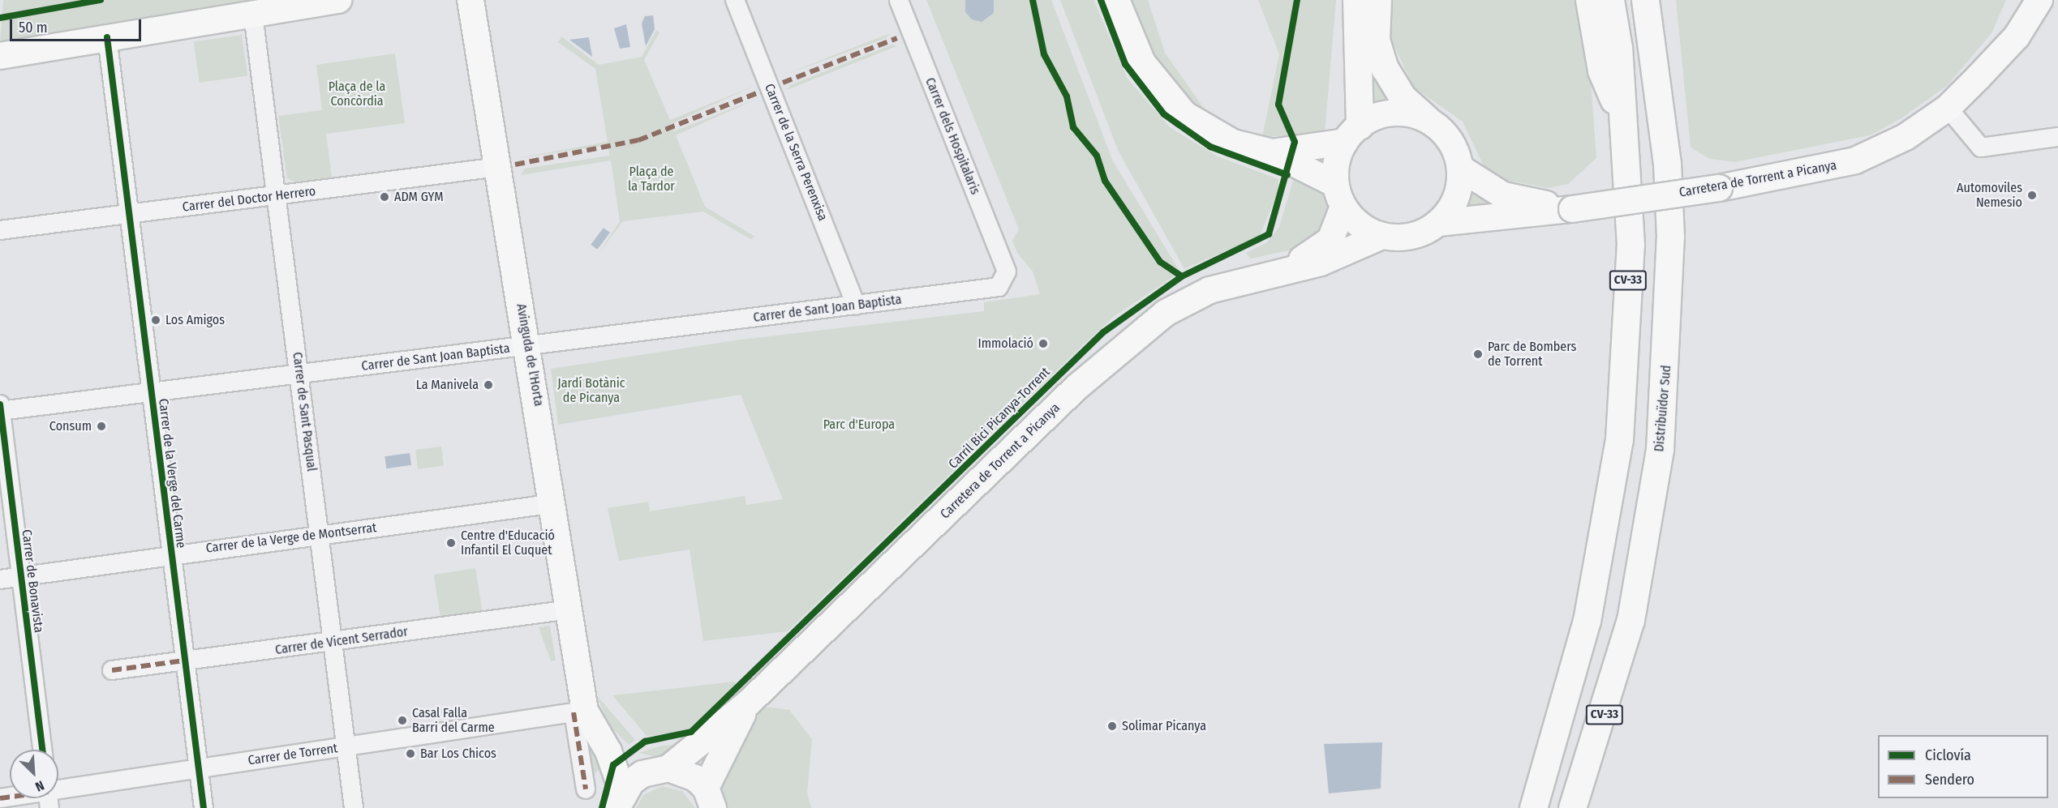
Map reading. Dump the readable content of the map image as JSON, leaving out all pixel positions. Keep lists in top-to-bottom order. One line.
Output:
{"streets":{"highway":["CV-33","Distribuïdor Sud"],"street":["Carrer dels Hospitalaris","Carrer de la Serra Perenxisa","Carretera de Torrent a Picanya","Carrer del Doctor Herrero","Carrer de Sant Joan Baptista","Avinguda de l'Horta","Carrer de Sant Pasqual","Carrer de la Verge del Carme","Carrer de la Verge de Montserrat","Carrer de Bonavista","Carrer de Vicent Serrador","Carrer de Torrent"],"cycle path":["Carril Bici Picanya-Torrent"]},"crossings":[["Carrer dels Hospitalaris","Carrer de Sant Joan Baptista"],["Carrer de la Serra Perenxisa","Carrer de Sant Joan Baptista"],["Carrer del Doctor Herrero","Avinguda de l'Horta"],["Carrer del Doctor Herrero","Carrer de Sant Pasqual"],["Carrer del Doctor Herrero","Carrer de la Verge del Carme"],["Carrer de Sant Joan Baptista","Avinguda de l'Horta"],["Carrer de Sant Joan Baptista","Carrer de Sant Pasqual"],["Carrer de Sant Joan Baptista","Carrer de la Verge del Carme"],["Carrer de Sant Joan Baptista","Carrer de Bonavista"],["Avinguda de l'Horta","Carrer de la Verge de Montserrat"],["Avinguda de l'Horta","Carrer de Vicent Serrador"],["Avinguda de l'Horta","Carrer de Torrent"],["Carrer de Sant Pasqual","Carrer de la Verge de Montserrat"],["Carrer de Sant Pasqual","Carrer de Vicent Serrador"],["Carrer de Sant Pasqual","Carrer de Torrent"],["Carrer de la Verge del Carme","Carrer de la Verge de Montserrat"],["Carrer de la Verge del Carme","Carrer de Vicent Serrador"],["Carrer de la Verge del Carme","Carrer de Torrent"],["Carrer de la Verge de Montserrat","Carrer de Bonavista"]],"parks":["Plaça de la Concòrdia","Plaça de la Tardor","Jardí Botànic de Picanya","Parc d'Europa"],"places":["Automoviles Nemesio","ADM GYM","Los Amigos","Immolació","Parc de Bombers de Torrent","La Manivela","Consum","Centre d'Educació Infantil El Cuquet","Casal Falla Barri del Carme","Solimar Picanya","Bar Los Chicos"],"legend":["Ciclovía","Sendero"],"scale_bar":"50 m","north":"bottom right"}
